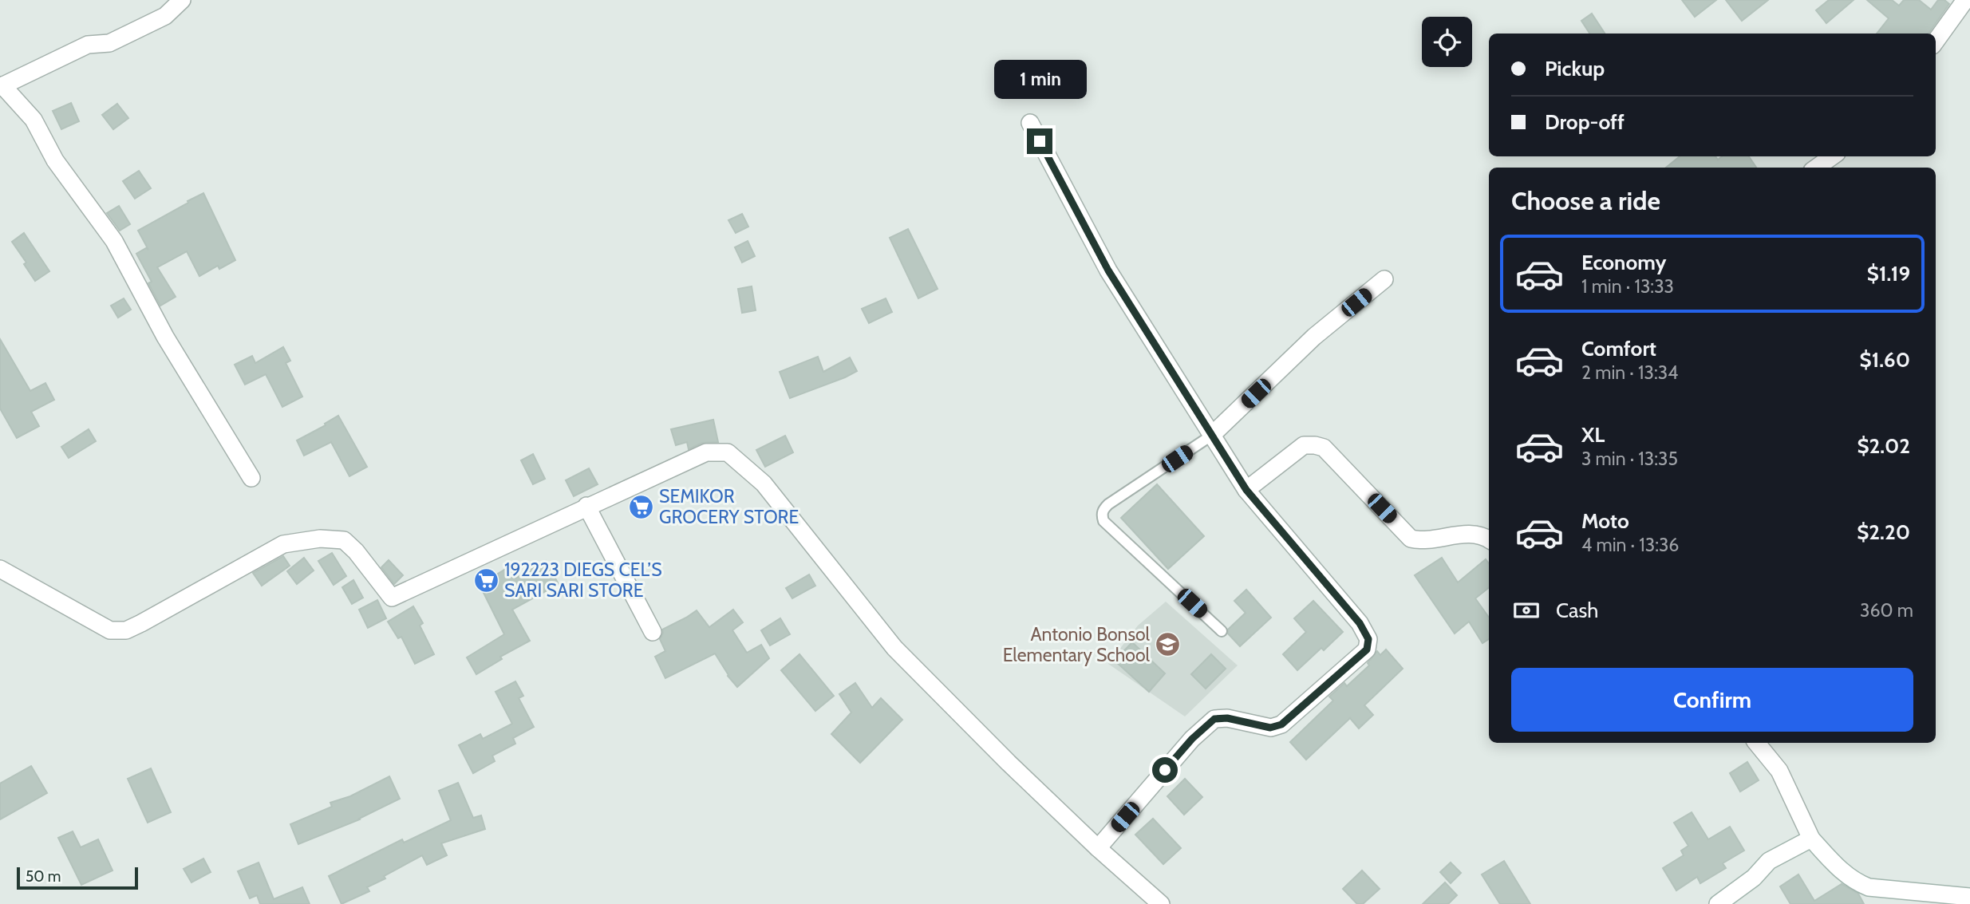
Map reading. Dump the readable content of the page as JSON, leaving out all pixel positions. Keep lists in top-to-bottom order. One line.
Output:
{"places":{"supermarket":["SEMIKOR GROCERY STORE","192223 DIEGS CEL’S SARI SARI STORE"],"school or university":["Antonio Bonsol Elementary School"]},"scale_bar":"50 m","page":{"banner":["Pickup","Drop-off"],"bubble":"1 min","heading":"Choose a ride","list":[{"name":"Economy","note":"1 min · 13:33","value":"$1.19"},{"name":"Comfort","note":"2 min · 13:34","value":"$1.60"},{"name":"XL","note":"3 min · 13:35","value":"$2.02"},{"name":"Moto","note":"4 min · 13:36","value":"$2.20"}],"pay":["Cash","360 m"],"buttons":"Confirm","scale":"50 m"}}
